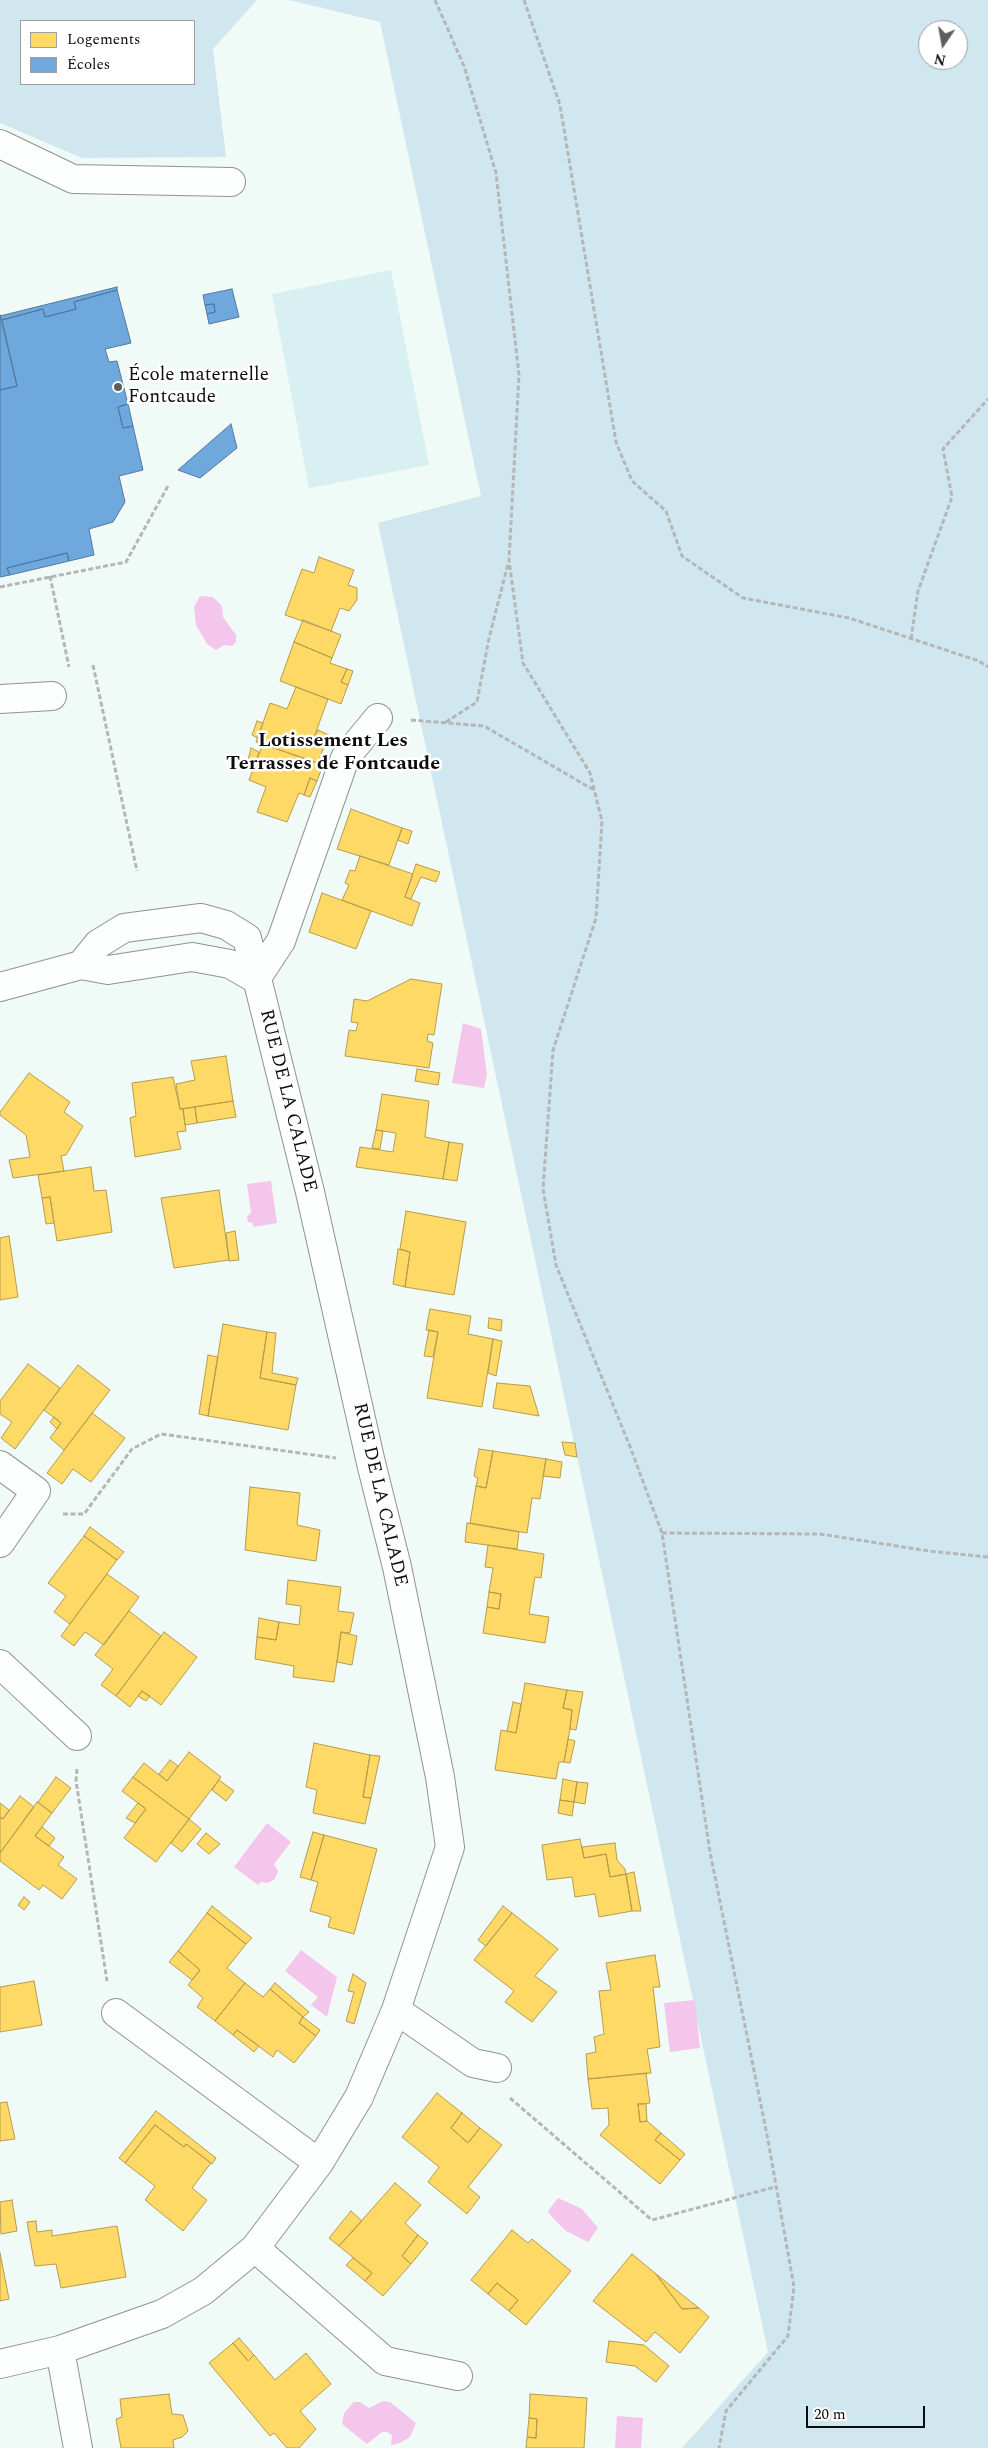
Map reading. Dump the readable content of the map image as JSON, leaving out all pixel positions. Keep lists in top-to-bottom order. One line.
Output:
{"streets":{"street":["RUE DE LA CALADE"]},"districts":["Lotissement Les Terrasses de Fontcaude"],"places":["École maternelle Fontcaude"],"legend":["Logements","Écoles"],"scale_bar":"20 m","north":"bottom"}
